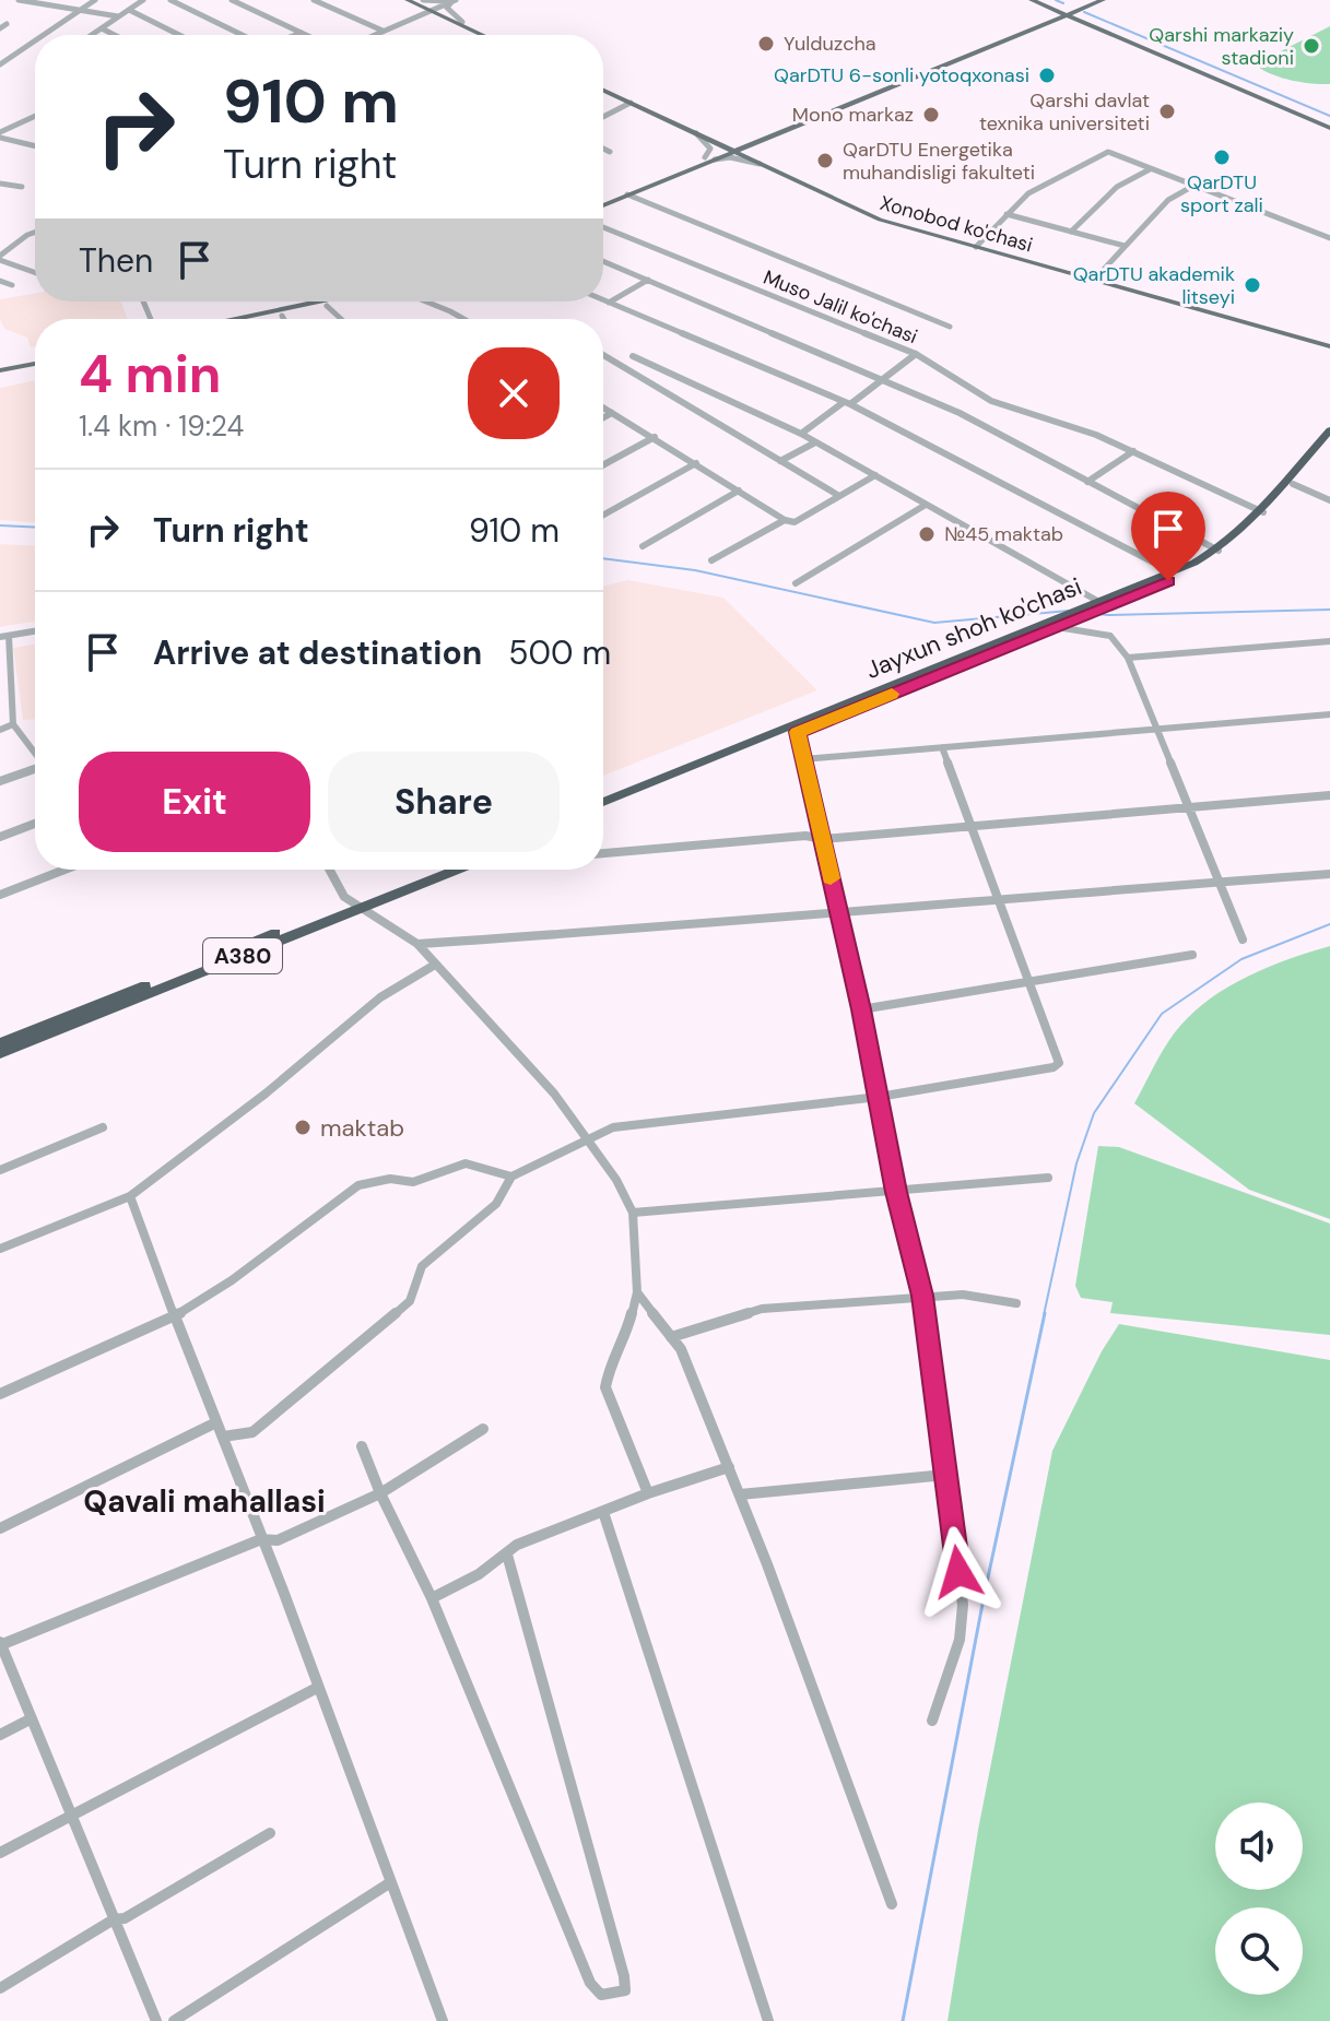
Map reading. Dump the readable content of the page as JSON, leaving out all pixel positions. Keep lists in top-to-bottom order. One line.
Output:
{"streets":{"highway":["Jayxun shoh ko'chasi","A380"],"main road":["Xonobod ko'chasi"],"street":["Muso Jalil ko'chasi"]},"crossings":[["Muso Jalil ko'chasi","Jayxun shoh ko'chasi"]],"districts":["Qavali mahallasi"],"places":["Yulduzcha","Qarshi markaziy stadioni","QarDTU 6-sonli yotoqxonasi","Qarshi davlat texnika universiteti","Mono markaz","QarDTU sport zali","QarDTU Energetika muhandisligi fakulteti","QarDTU akademik litseyi","№45 maktab","maktab"],"page":{"turn":["910 m","Turn right"],"then":"Then","heading":["4 min","1.4 km · 19:24"],"list":[{"name":"Turn right","value":"910 m"},{"name":"Arrive at destination","value":"500 m"}],"buttons":["Exit","Share"]}}
